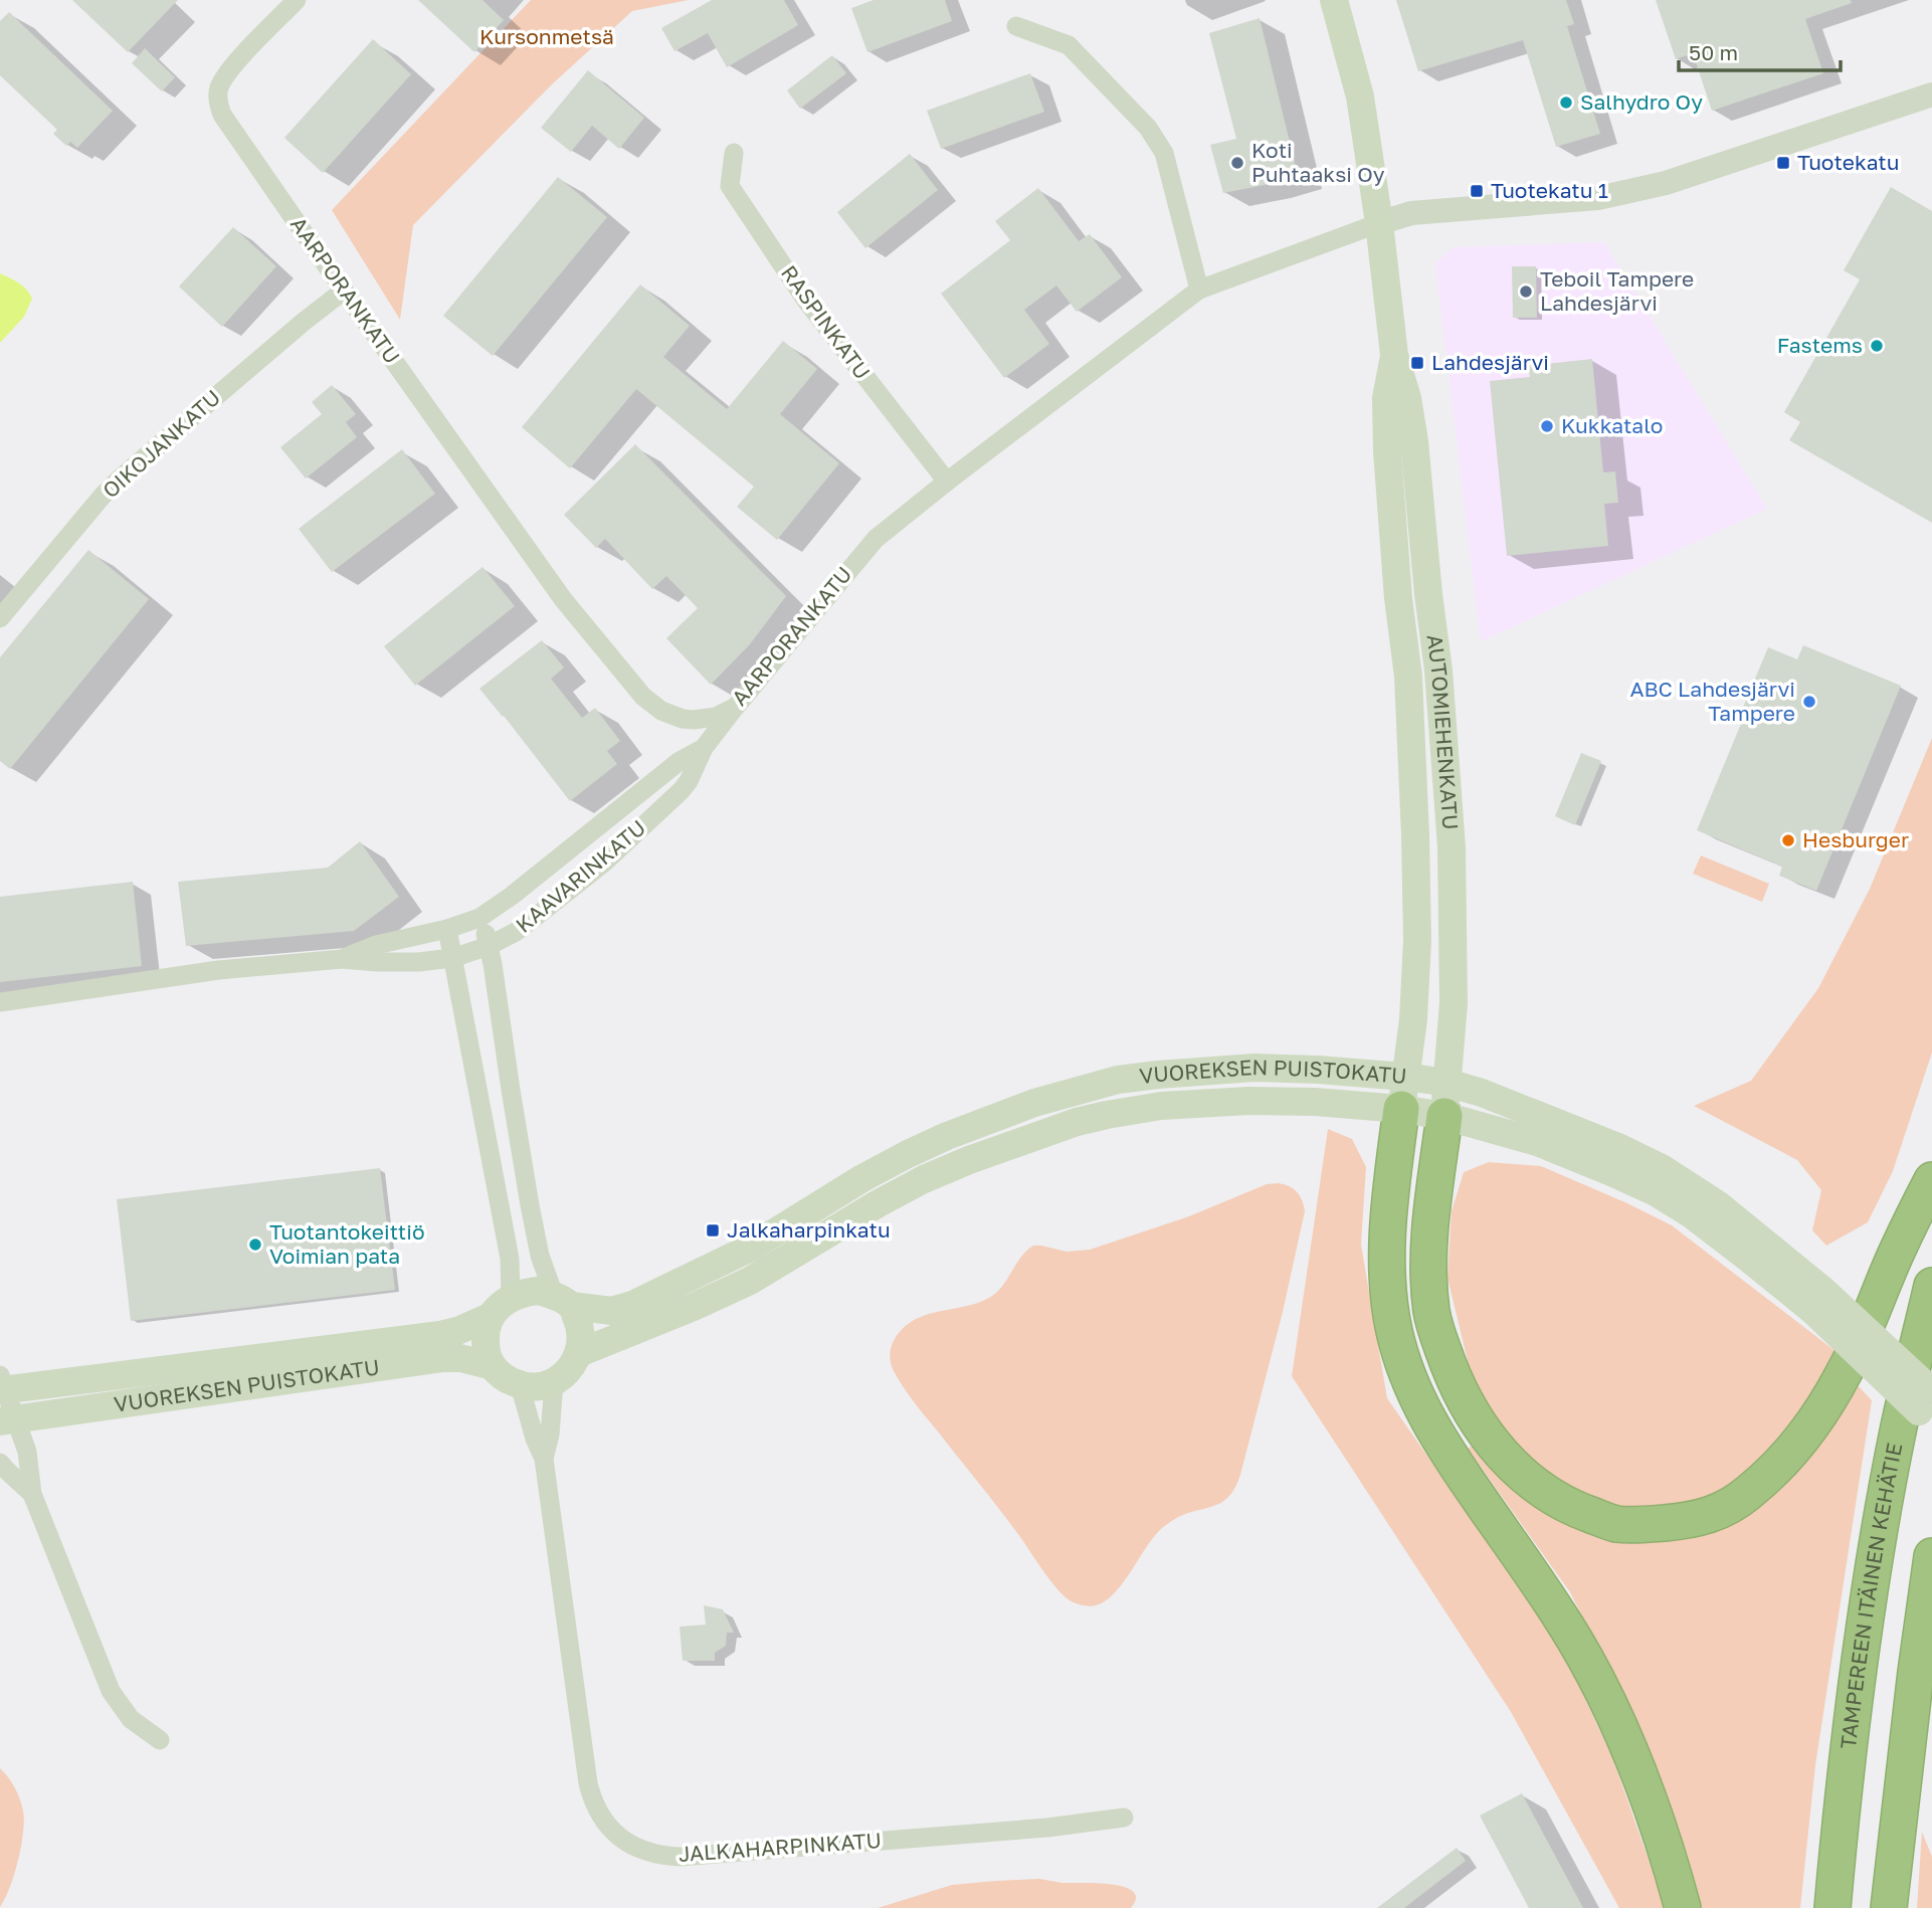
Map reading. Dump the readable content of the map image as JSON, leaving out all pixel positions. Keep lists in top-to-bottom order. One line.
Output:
{"streets":{"highway":["TAMPEREEN ITÄINEN KEHÄTIE"],"main road":["AUTOMIEHENKATU","VUOREKSEN PUISTOKATU"],"street":["AARPORANKATU","RASPINKATU","OIKOJANKATU","KAAVARINKATU","JALKAHARPINKATU"]},"crossings":[["AARPORANKATU","RASPINKATU"],["AARPORANKATU","OIKOJANKATU"],["AARPORANKATU","AUTOMIEHENKATU"],["AARPORANKATU","KAAVARINKATU"],["AUTOMIEHENKATU","VUOREKSEN PUISTOKATU"],["VUOREKSEN PUISTOKATU","JALKAHARPINKATU"]],"parks":["Kursonmetsä"],"places":{"other":["Salhydro Oy","Koti Puhtaaksi Oy","Teboil Tampere Lahdesjärvi","Fastems","Kukkatalo","ABC Lahdesjärvi Tampere","Hesburger","Tuotantokeittiö Voimian pata"],"transit":["Tuotekatu","Tuotekatu 1","Lahdesjärvi","Jalkaharpinkatu"]},"scale_bar":"50 m"}
